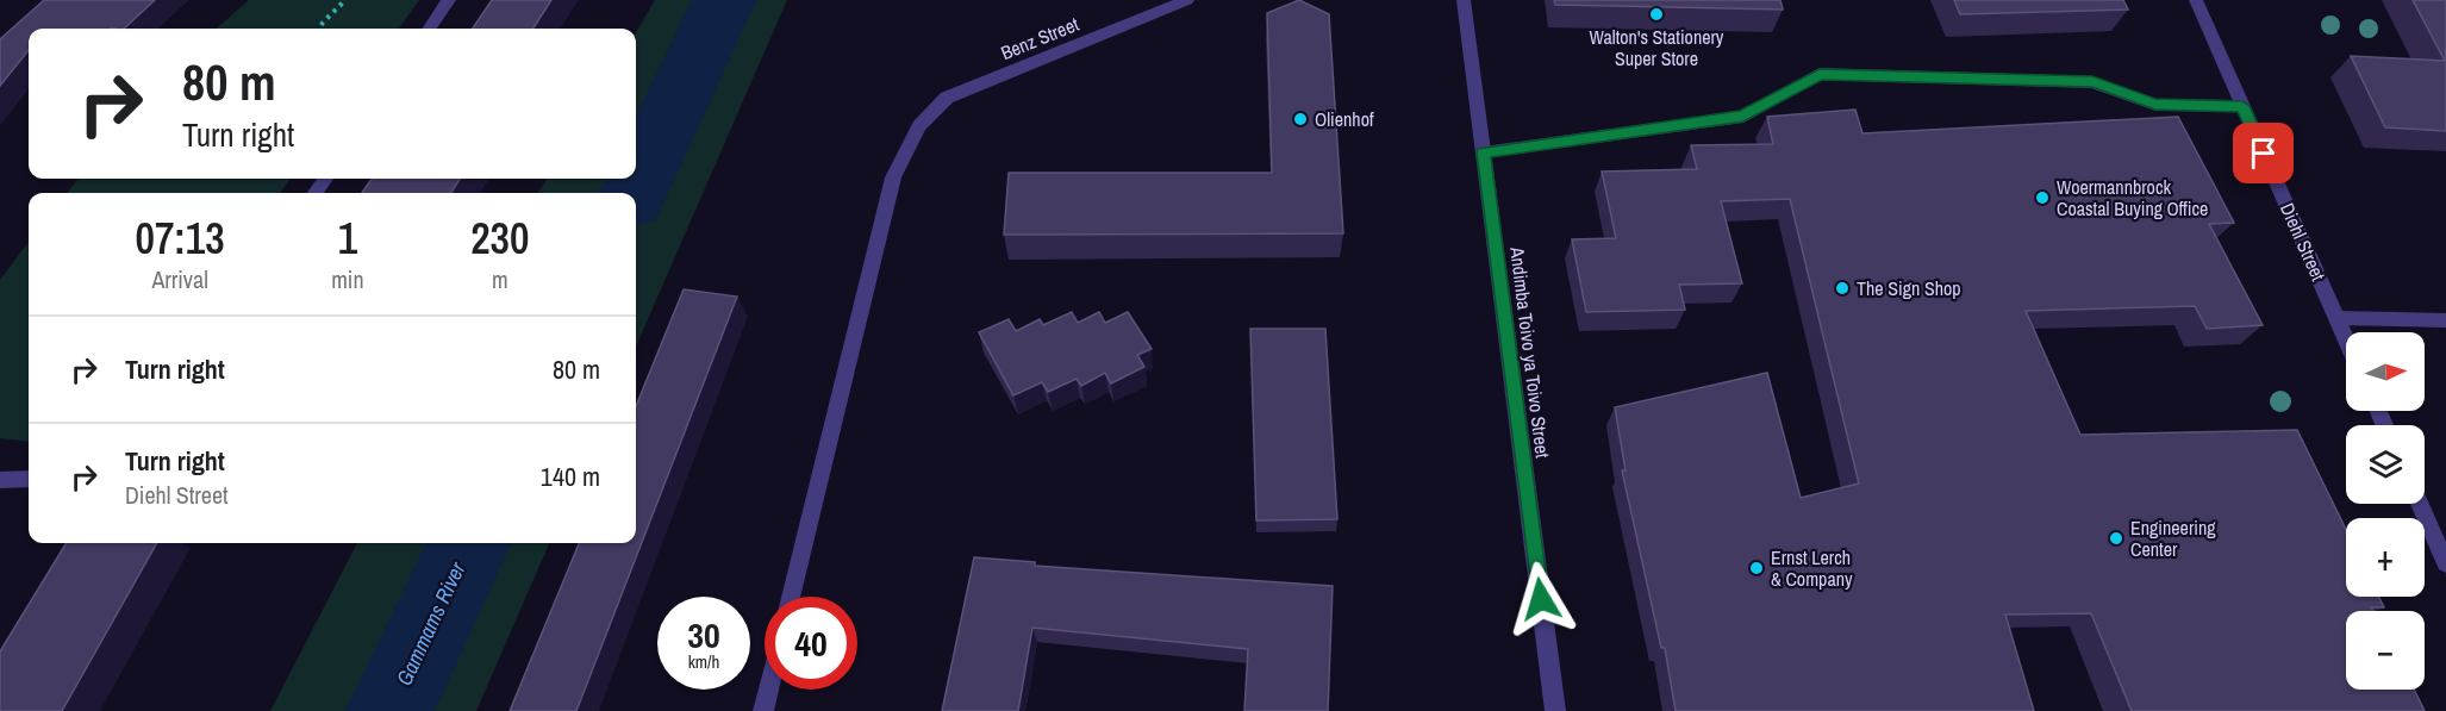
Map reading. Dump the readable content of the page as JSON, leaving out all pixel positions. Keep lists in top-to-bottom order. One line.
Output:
{"streets":{"street":["Benz Street","Diehl Street","Andimba Toivo ya Toivo Street"]},"water":["Gammams River"],"places":["Walton's Stationery Super Store","Olienhof","Woermannbrock Coastal Buying Office","The Sign Shop","Engineering Center","Ernst Lerch & Company"],"north":"right","page":{"turn":["80 m","Turn right"],"eta":["07:13","Arrival","1","min","230","m"],"list":[{"name":"Turn right","value":"80 m"},{"name":"Turn right","note":"Diehl Street","value":"140 m"}],"map_buttons":["+","−"],"speed":"30 km/h","limit":"40"}}
